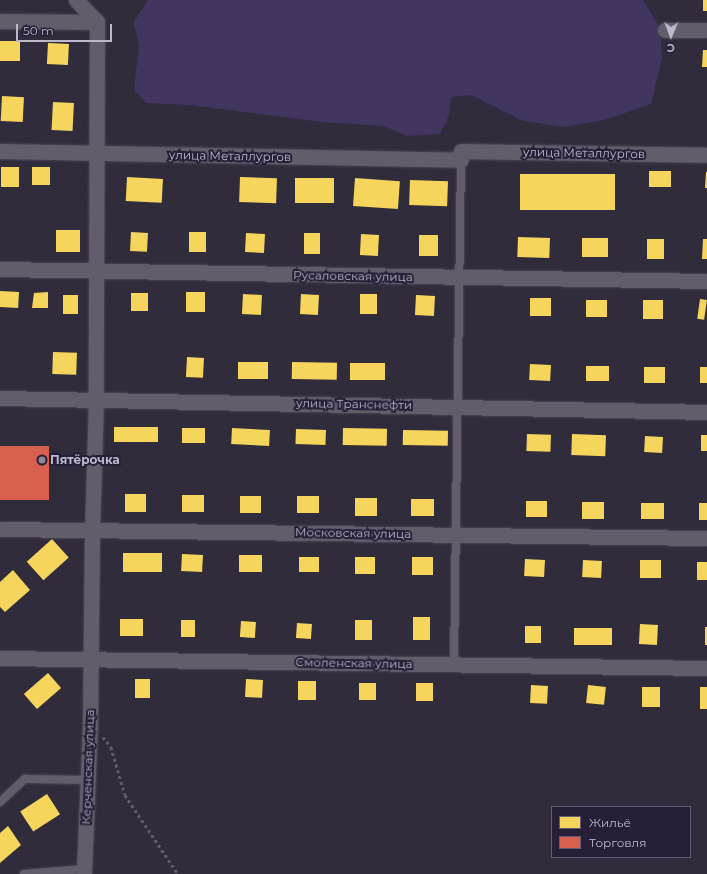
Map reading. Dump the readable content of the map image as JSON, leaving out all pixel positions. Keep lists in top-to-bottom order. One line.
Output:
{"streets":{"street":["улица Металлургов","Русаловская улица","улица Транснефти","Московская улица","Смоленская улица","Керченская улица"]},"crossings":[["улица Металлургов","Керченская улица"],["Русаловская улица","Керченская улица"],["улица Транснефти","Керченская улица"],["Московская улица","Керченская улица"],["Смоленская улица","Керченская улица"]],"places":["Пятёрочка"],"legend":["Жильё","Торговля"],"scale_bar":"50 m","north":"bottom"}
